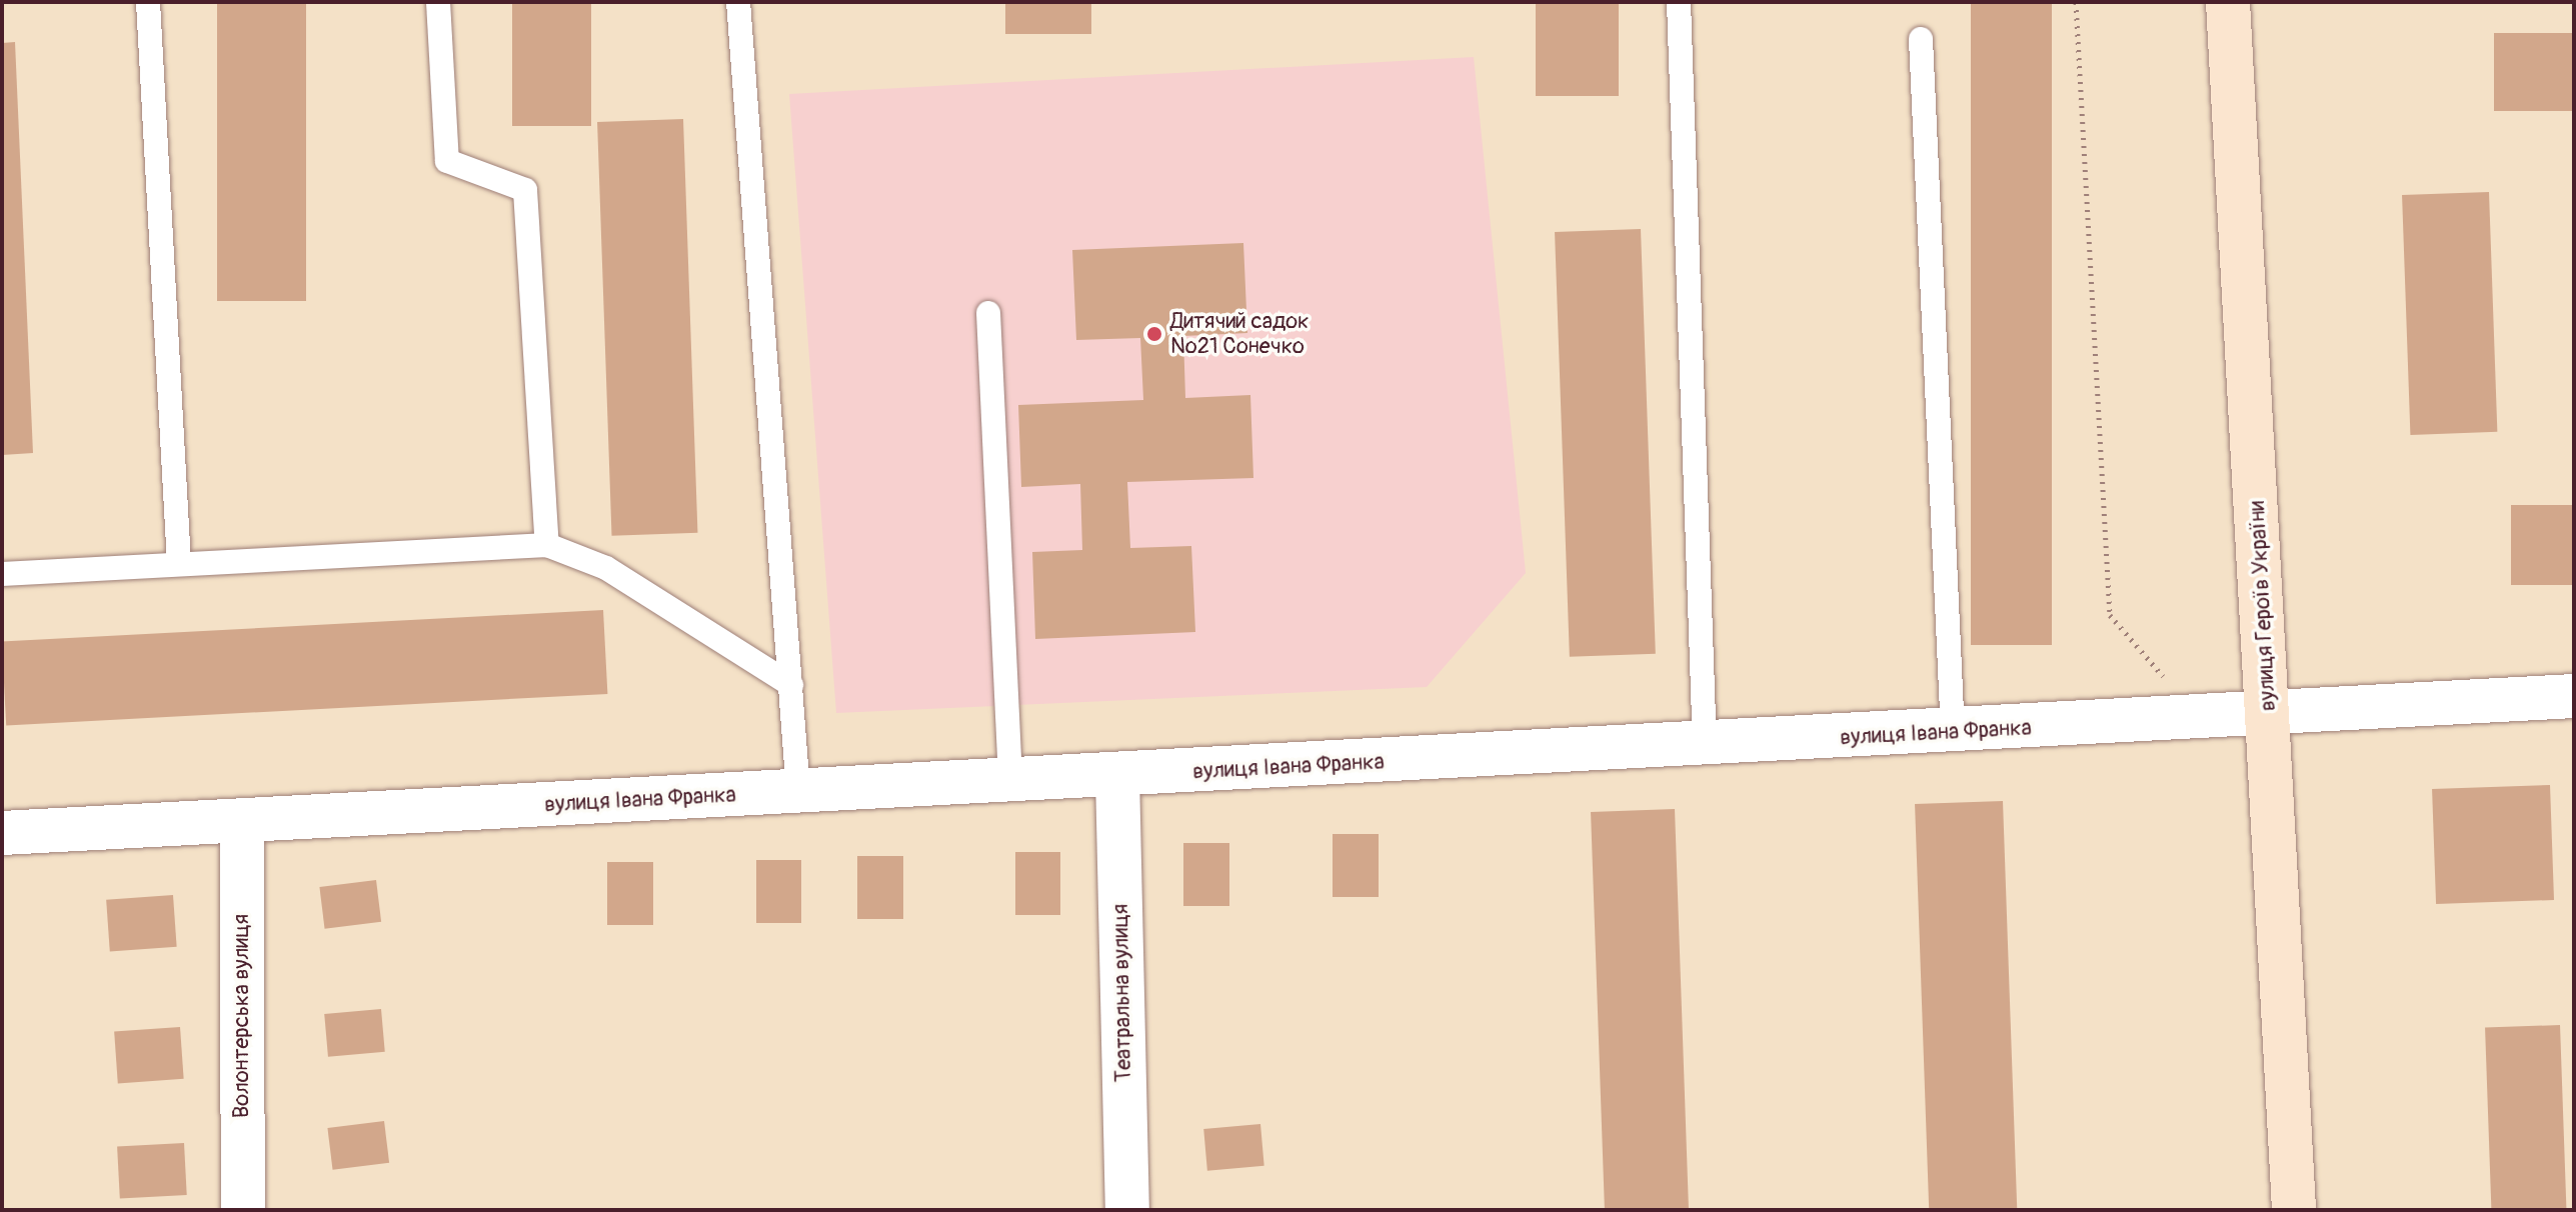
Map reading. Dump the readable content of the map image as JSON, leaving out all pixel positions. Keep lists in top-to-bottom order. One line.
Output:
{"streets":{"street":["вулиця Героїв України","вулиця Івана Франка","Театральна вулиця","Волонтерська вулиця"]},"crossings":[["вулиця Героїв України","вулиця Івана Франка"],["вулиця Івана Франка","Театральна вулиця"],["вулиця Івана Франка","Волонтерська вулиця"]],"places":["Дитячий садок №21 Сонечко"]}
